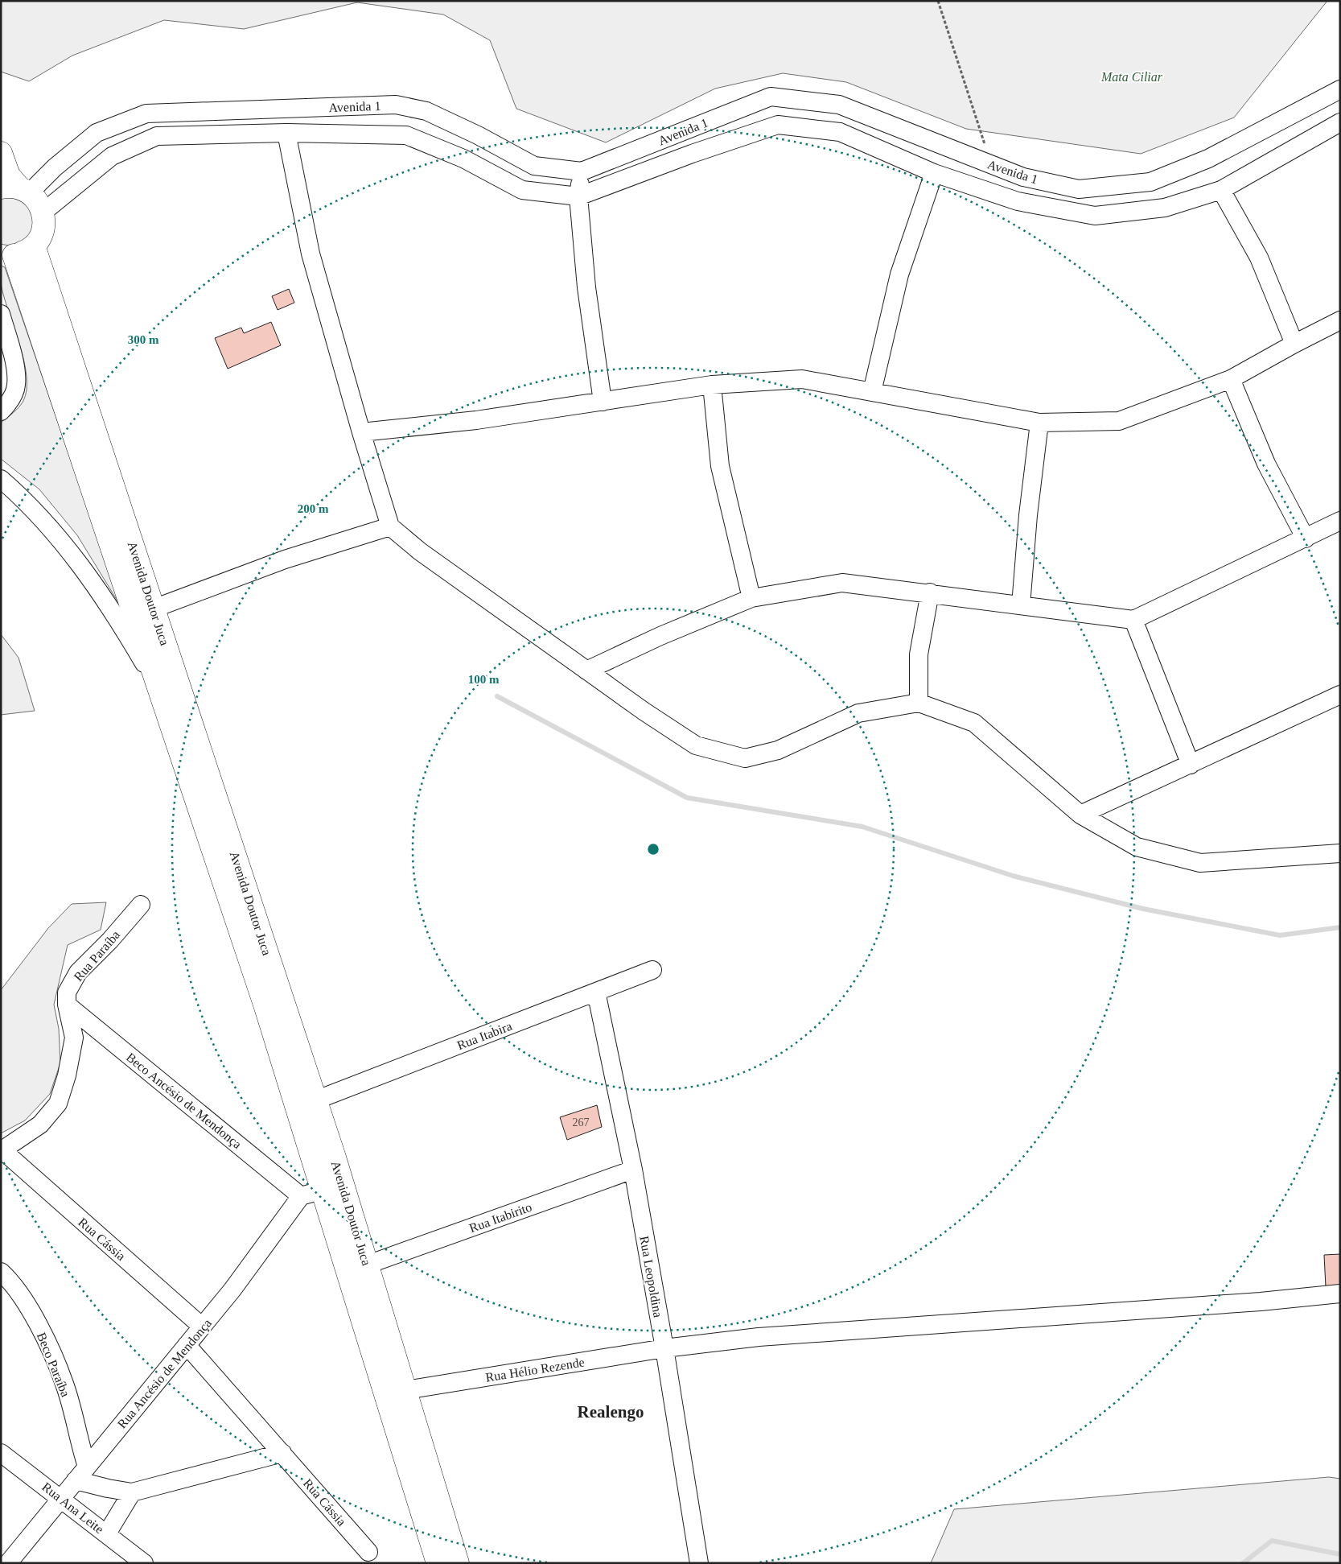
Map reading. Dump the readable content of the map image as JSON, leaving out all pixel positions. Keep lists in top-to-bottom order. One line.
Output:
{"streets":{"main road":["Avenida Doutor Juca"],"street":["Avenida 1","Rua Paraíba","Rua Itabira","Beco Ancésio de Mendonça","Rua Itabirito","Rua Cássia","Rua Leopoldina","Beco Paraíba","Rua Hélio Rezende","Rua Ancésio de Mendonça","Rua Ana Leite"]},"crossings":[["Avenida Doutor Juca","Rua Itabira"],["Avenida Doutor Juca","Rua Itabirito"],["Avenida Doutor Juca","Rua Hélio Rezende"],["Rua Paraíba","Beco Ancésio de Mendonça"],["Rua Paraíba","Rua Cássia"],["Rua Itabira","Rua Leopoldina"],["Beco Ancésio de Mendonça","Rua Ancésio de Mendonça"],["Rua Itabirito","Rua Leopoldina"],["Rua Cássia","Rua Ancésio de Mendonça"],["Rua Leopoldina","Rua Hélio Rezende"],["Beco Paraíba","Rua Ancésio de Mendonça"],["Rua Ancésio de Mendonça","Rua Ana Leite"]],"districts":["Realengo"],"parks":["Mata Ciliar"],"house_numbers":["267"],"rings":["300 m","200 m","100 m"]}
